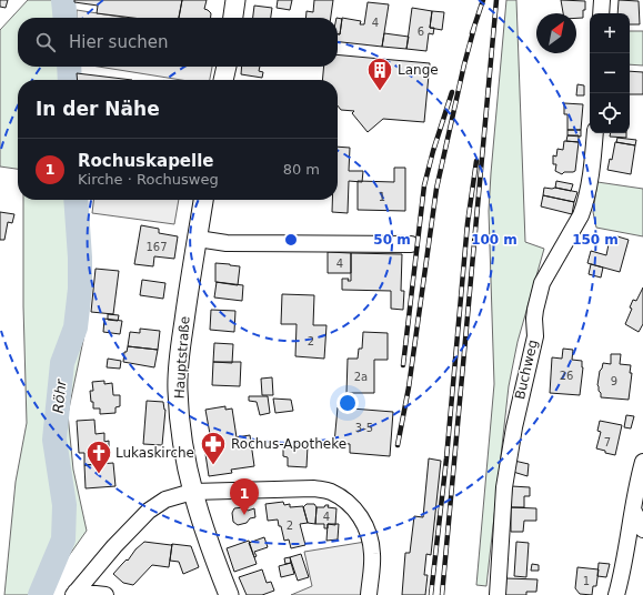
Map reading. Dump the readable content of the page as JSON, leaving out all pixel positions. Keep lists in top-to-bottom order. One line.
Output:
{"streets":{"main road":["Hauptstraße"],"street":["Buchweg"]},"water":["Röhr"],"places":{"building":["Lange"],"pharmacy":["Rochus-Apotheke"],"church":["Lukaskirche"]},"house_numbers":["4","6","1","167","4","2","26","2a","9","3-5","7","4","2","1"],"north":"top right","page":{"map_buttons":["+","−"],"search":"Hier suchen","heading":"In der Nähe","list":[{"mark":"1","name":"Rochuskapelle","note":"Kirche · Rochusweg","value":"80 m"}],"pins":"1"},"rings":["50 m","100 m","150 m"]}
